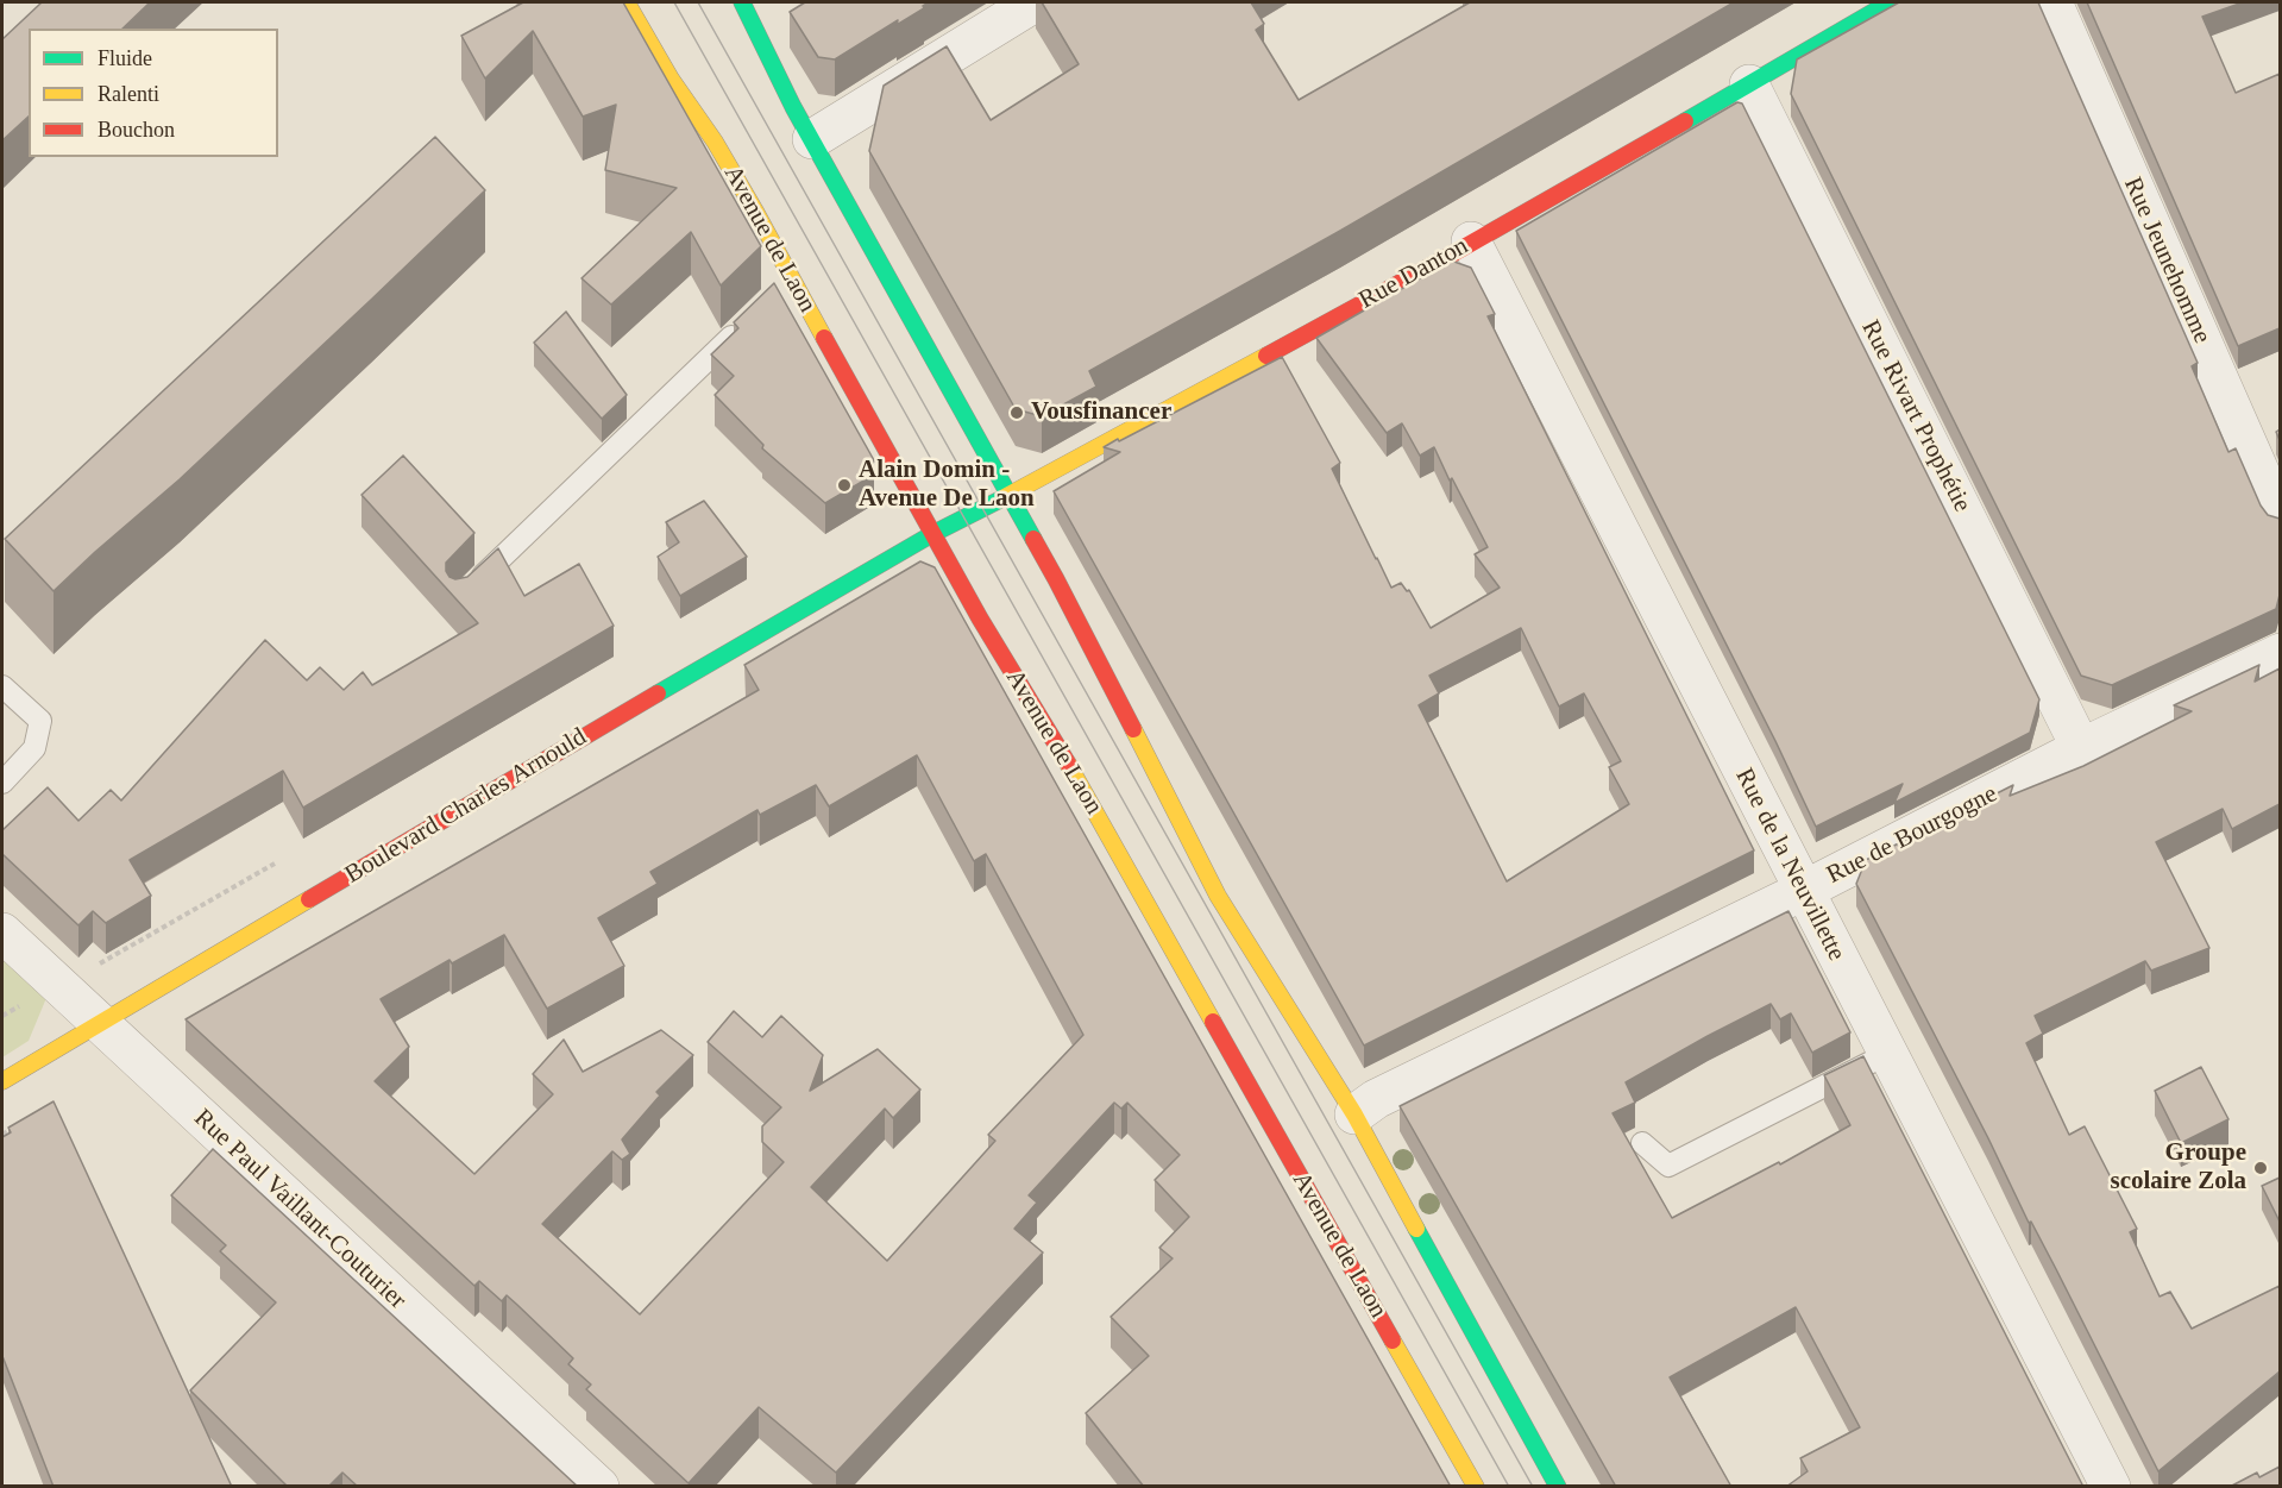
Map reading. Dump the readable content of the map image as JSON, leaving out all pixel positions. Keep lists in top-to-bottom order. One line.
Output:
{"streets":{"main road":["Avenue de Laon","Rue Danton","Boulevard Charles Arnould"],"street":["Rue Jeunehomme","Rue Rivart Prophétie","Rue de Bourgogne","Rue de la Neuvillette","Rue Paul Vaillant-Couturier"]},"crossings":[["Avenue de Laon","Rue Danton"],["Avenue de Laon","Boulevard Charles Arnould"],["Rue Danton","Rue Rivart Prophétie"],["Rue Danton","Boulevard Charles Arnould"],["Rue Danton","Rue de la Neuvillette"],["Rue Rivart Prophétie","Rue de Bourgogne"],["Boulevard Charles Arnould","Rue Paul Vaillant-Couturier"],["Rue de Bourgogne","Rue de la Neuvillette"]],"places":["Vousfinancer","Alain Domin - Avenue De Laon","Groupe scolaire Zola"],"legend":["Fluide","Ralenti","Bouchon"]}
